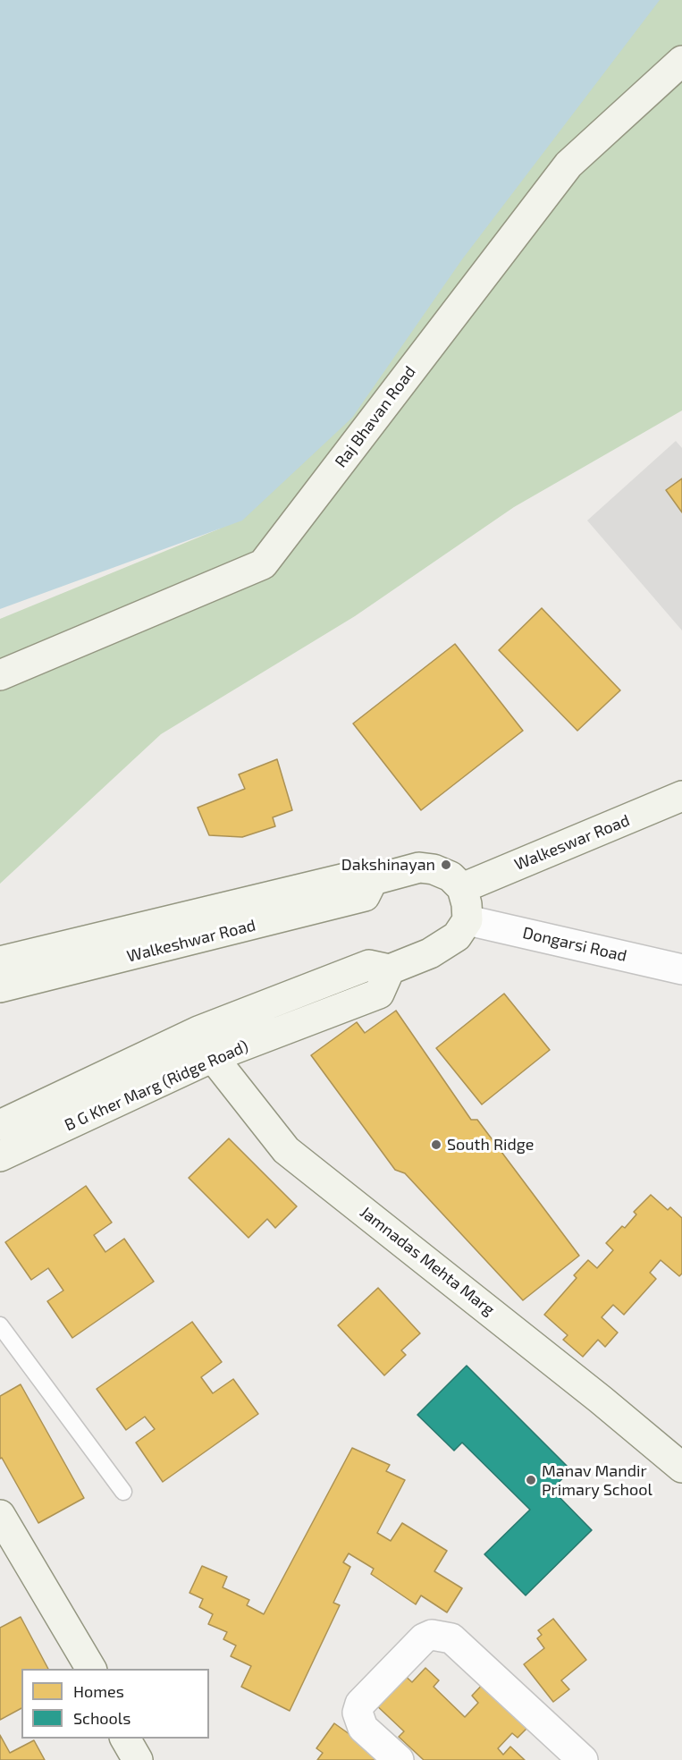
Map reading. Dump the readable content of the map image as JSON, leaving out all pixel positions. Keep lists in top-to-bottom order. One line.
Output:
{"streets":{"main road":["Raj Bhavan Road","Walkeswar Road","Walkeshwar Road","B G Kher Marg (Ridge Road)","Jamnadas Mehta Marg"],"street":["Dongarsi Road"]},"crossings":[["Walkeswar Road","Walkeshwar Road"],["Dongarsi Road","B G Kher Marg (Ridge Road)"],["B G Kher Marg (Ridge Road)","Jamnadas Mehta Marg"]],"places":["Dakshinayan","South Ridge","Manav Mandir Primary School"],"legend":["Homes","Schools"]}
